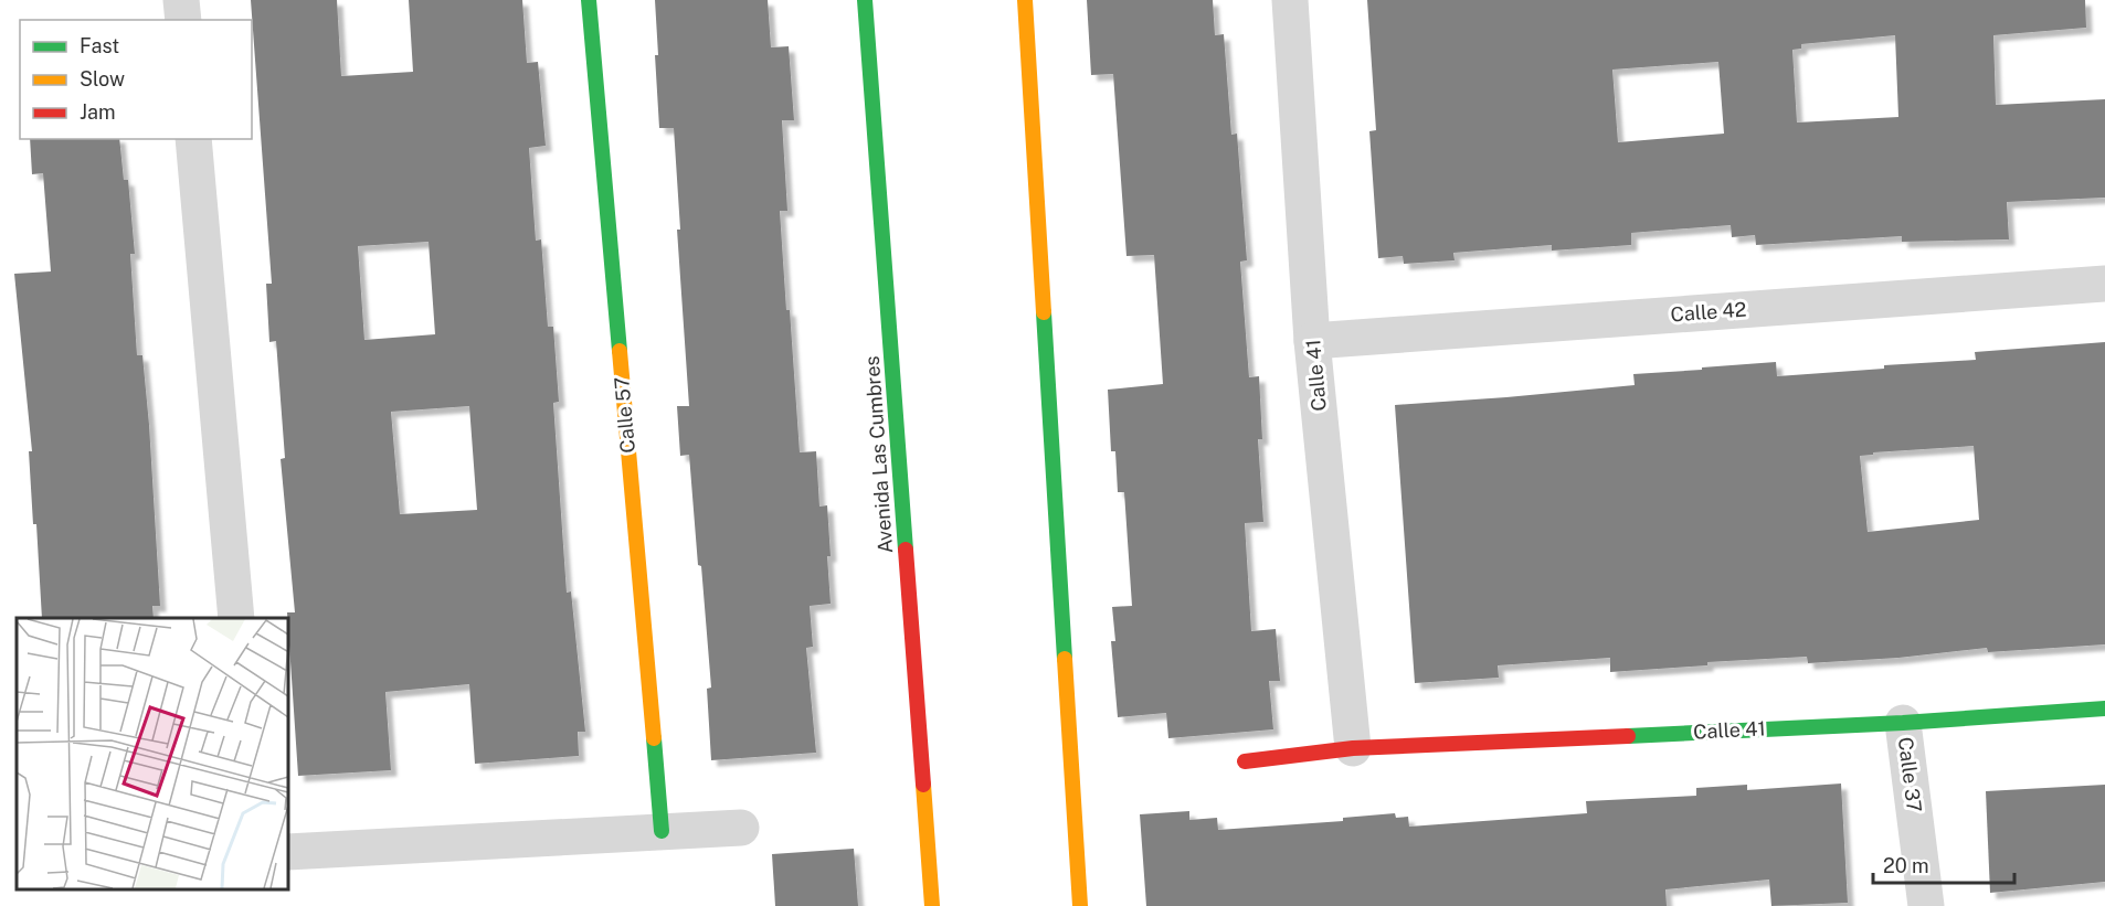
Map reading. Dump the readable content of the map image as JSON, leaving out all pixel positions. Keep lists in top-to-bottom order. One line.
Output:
{"streets":{"street":["Calle 42","Calle 41","Calle 57","Avenida Las Cumbres","Calle 37"]},"crossings":[["Calle 42","Calle 41"],["Calle 41","Calle 37"]],"legend":["Fast","Slow","Jam"],"scale_bar":"20 m"}
